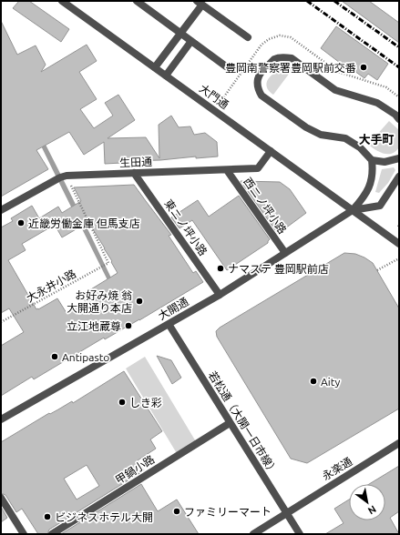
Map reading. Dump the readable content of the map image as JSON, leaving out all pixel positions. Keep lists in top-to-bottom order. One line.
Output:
{"streets":{"street":["大門通","生田通","西ニノ坪小路","東ニノ坪小路","大開通","若松通（大開一日市線）","永楽通","甲鍋小路"],"path":["大永井小路"]},"crossings":[["大門通","生田通"],["大門通","大開通"],["生田通","西ニノ坪小路"],["生田通","東ニノ坪小路"],["生田通","大永井小路"],["西ニノ坪小路","大開通"],["東ニノ坪小路","大開通"],["大開通","若松通（大開一日市線）"],["若松通（大開一日市線）","永楽通"],["若松通（大開一日市線）","甲鍋小路"]],"districts":["大手町"],"places":["豊岡南警察署豊岡駅前交番","近畿労働金庫 但馬支店","ナマステ 豊岡駅前店","お好み焼 翁 大開通り本店","立江地蔵尊","Antipasto","Aity","しき彩","ファミリーマート","ビジネスホテル大開"],"north":"bottom right"}
